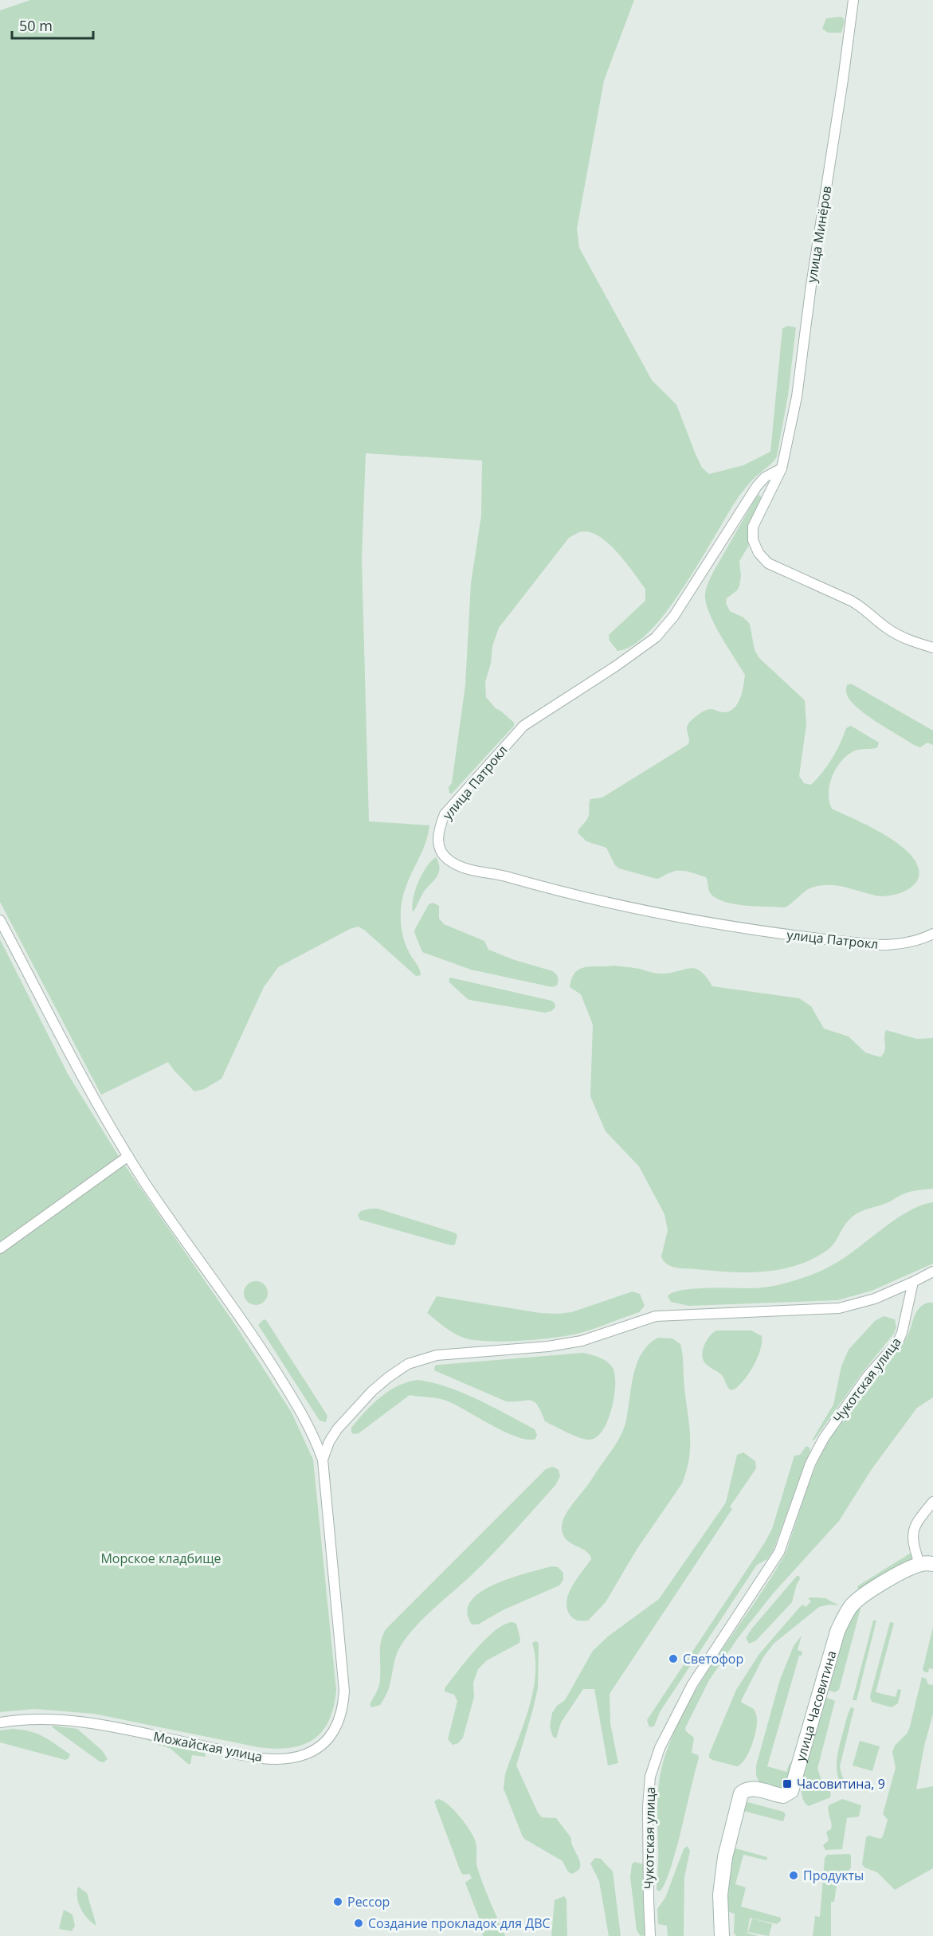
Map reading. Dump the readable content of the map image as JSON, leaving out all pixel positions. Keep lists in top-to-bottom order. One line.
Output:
{"streets":{"street":["улица Минёров","улица Патрокл","Чукотская улица","улица Часовитина","Можайская улица"]},"crossings":[["улица Минёров","улица Патрокл"]],"parks":["Морское кладбище"],"places":{"other":["Светофор","Продукты","Рессор","Создание прокладок для ДВС"],"transit":["Часовитина, 9"]},"scale_bar":"50 m"}
